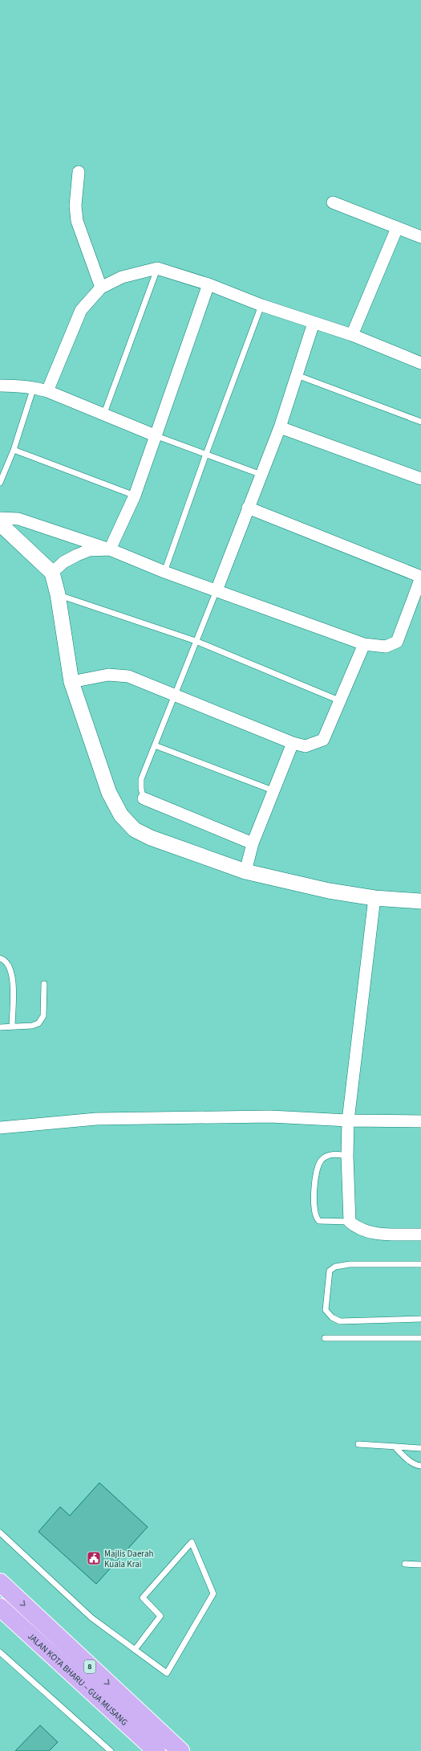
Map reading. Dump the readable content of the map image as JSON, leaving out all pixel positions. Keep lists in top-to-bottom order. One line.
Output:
{"streets":{"highway":["8","JALAN KOTA BHARU – GUA MUSANG"]},"places":{"public building":["Majlis Daerah Kuala Krai"]}}
